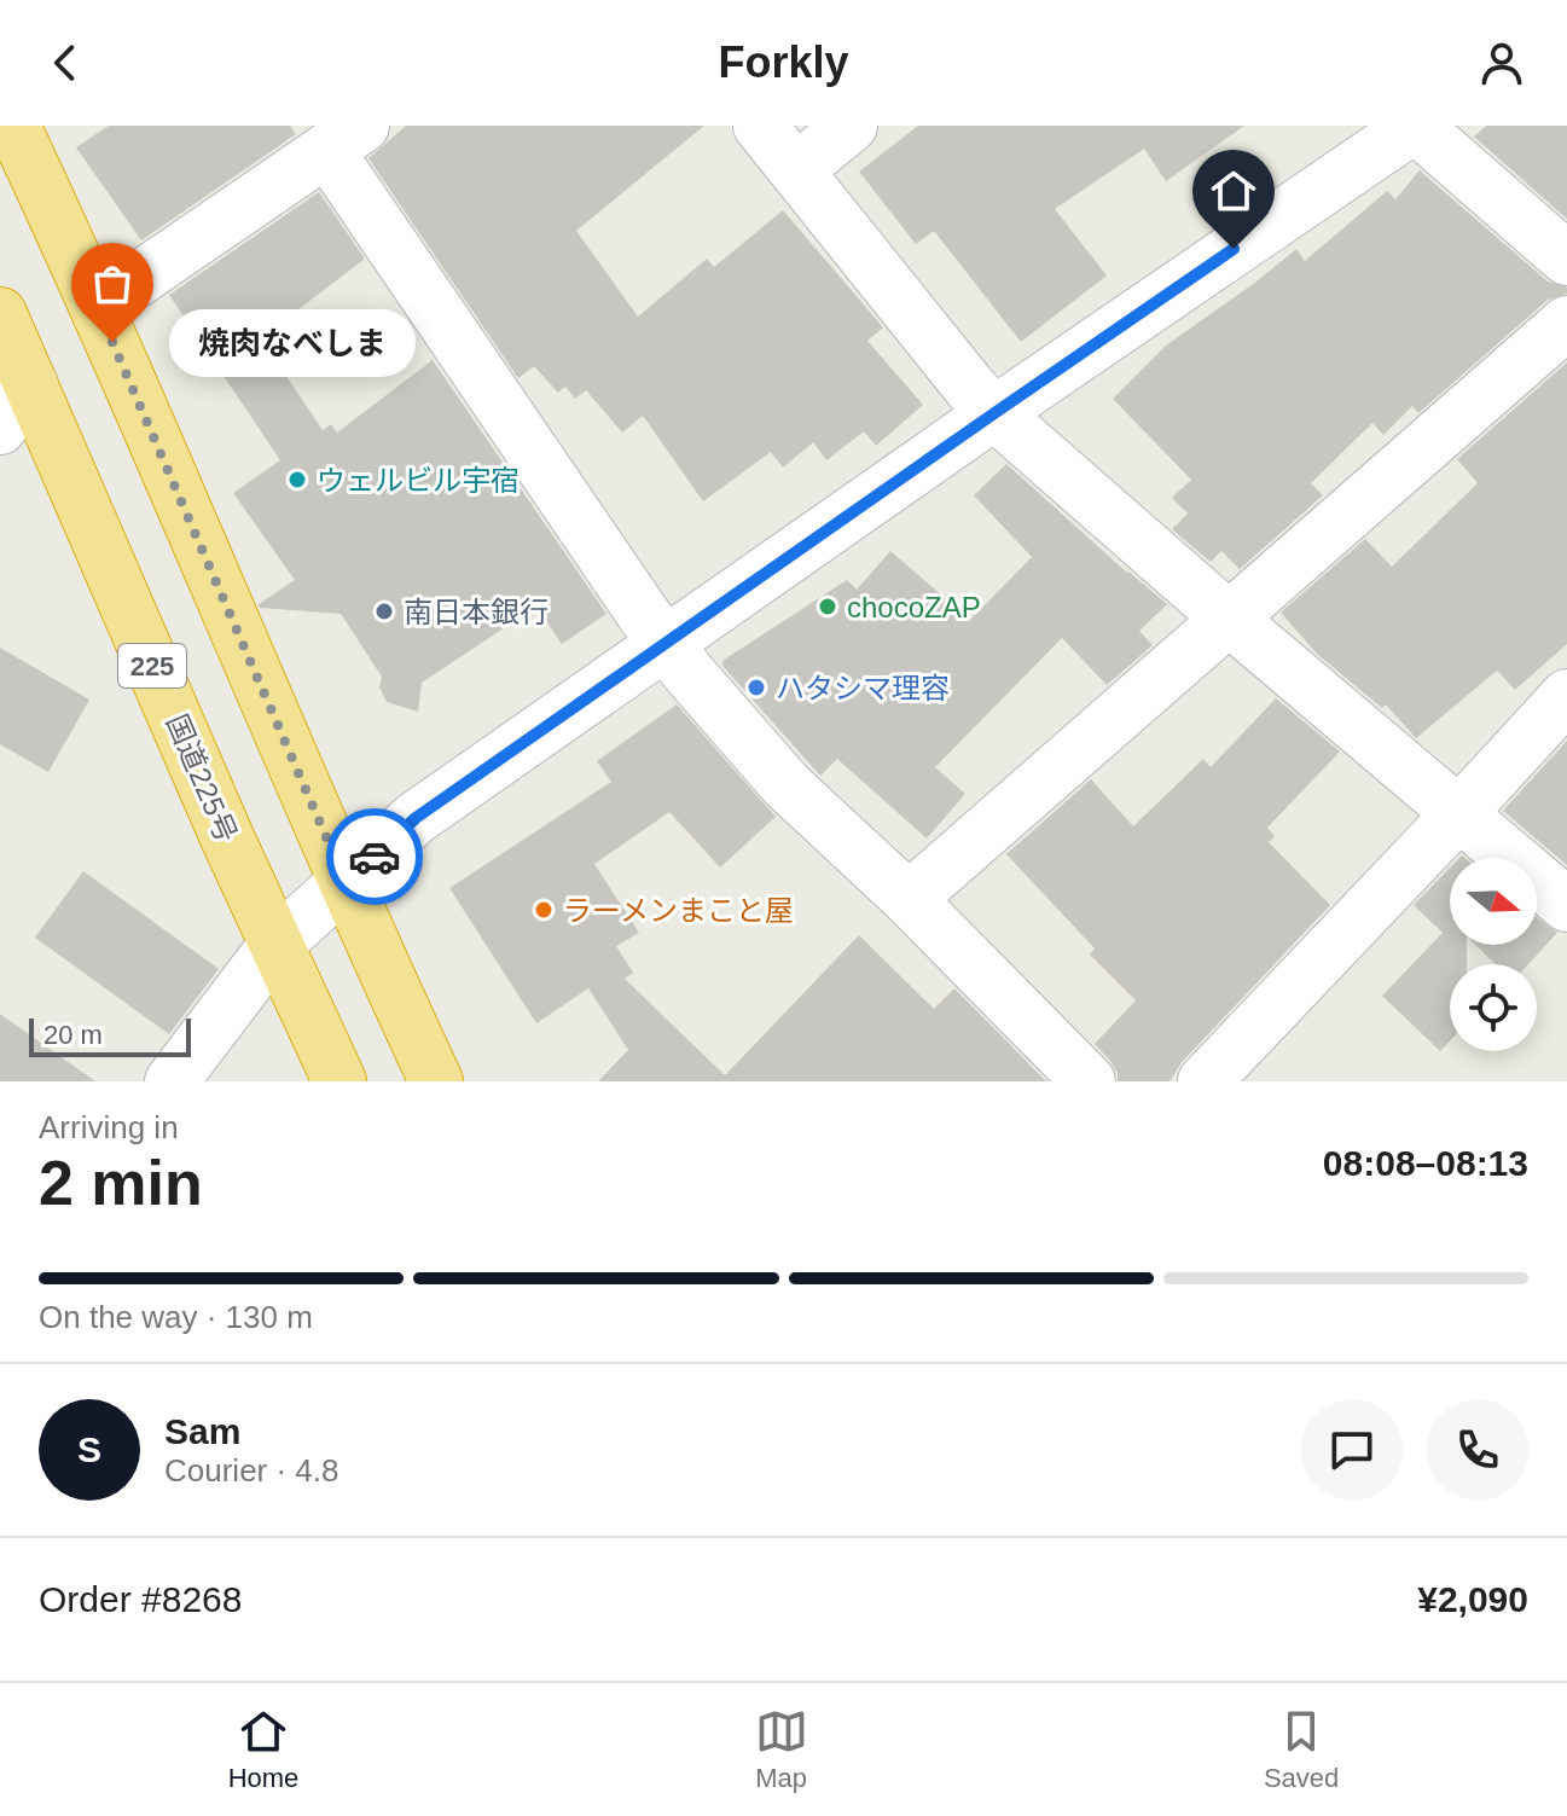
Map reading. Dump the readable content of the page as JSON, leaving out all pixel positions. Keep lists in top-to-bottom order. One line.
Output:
{"streets":{"highway":["225","国道225号"]},"places":["焼肉なべしま","ウェルビル宇宿","chocoZAP","南日本銀行","ハタシマ理容","ラーメンまこと屋"],"scale_bar":"20 m","north":"right","page":{"header":"Forkly","bubble":"焼肉なべしま","scale":"20 m","heading":["2 min","Arriving in","08:08–08:13"],"panel":["Sam","Courier · 4.8","Order #8268","¥2,090"],"bar":"On the way · 130 m","round":"S","tabs":["Home","Map","Saved"]}}
